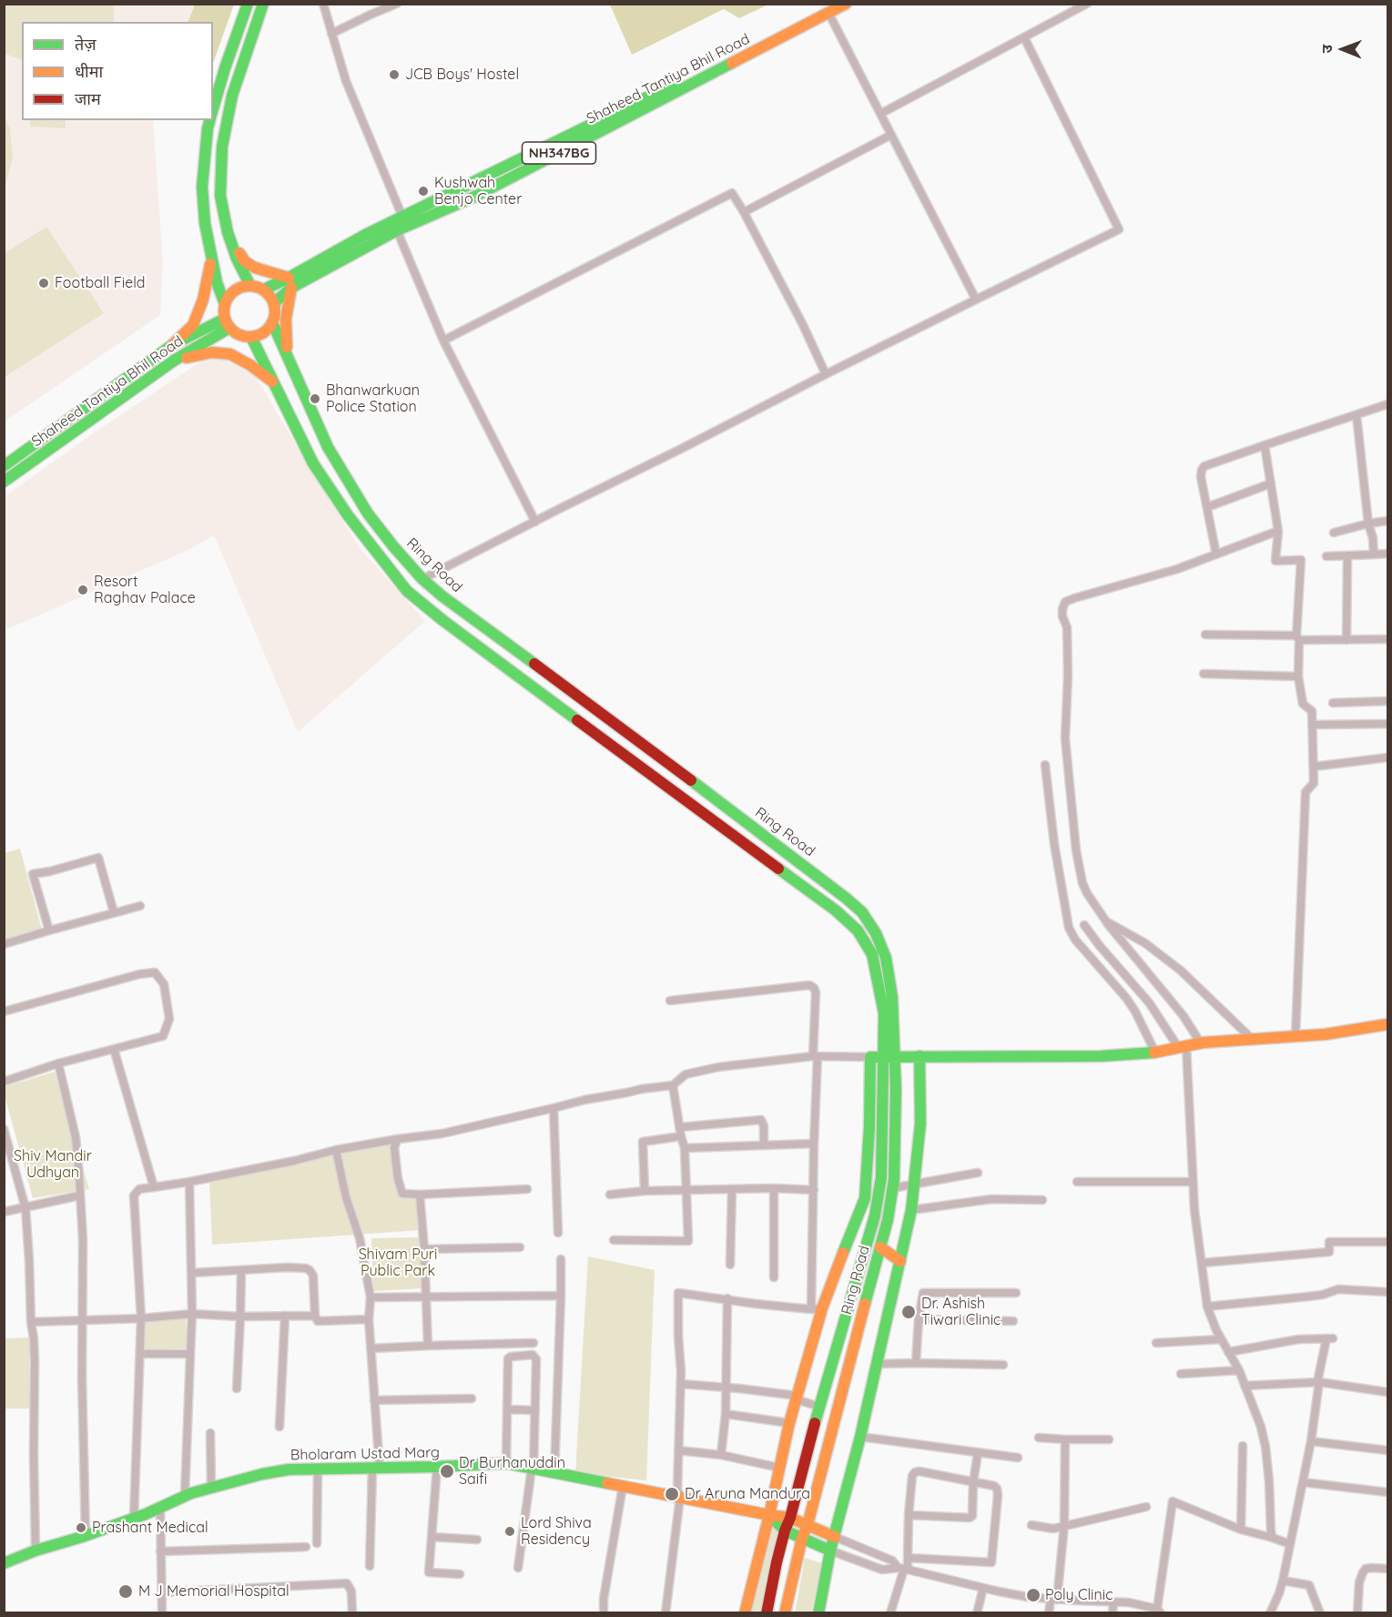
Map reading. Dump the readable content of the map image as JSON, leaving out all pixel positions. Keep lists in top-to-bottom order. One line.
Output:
{"streets":{"main road":["Shaheed Tantiya Bhil Road","NH347BG","Ring Road","Bholaram Ustad Marg"]},"crossings":[["Shaheed Tantiya Bhil Road","Ring Road"],["Ring Road","Bholaram Ustad Marg"]],"parks":["Shiv Mandir Udhyan","Shivam Puri Public Park"],"places":["JCB Boys' Hostel","Kushwah Benjo Center","Football Field","Bhanwarkuan Police Station","Resort Raghav Palace","Dr. Ashish Tiwari Clinic","Dr Burhanuddin Saifi","Dr Aruna Mandura","Prashant Medical","Lord Shiva Residency","M J Memorial Hospital","Poly Clinic"],"legend":["तेज़","धीमा","जाम"],"north":"left"}
